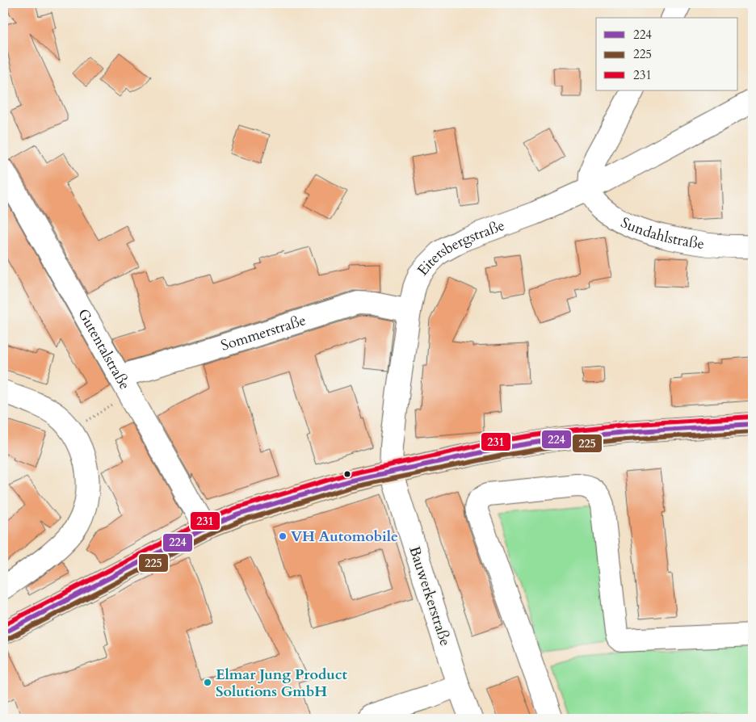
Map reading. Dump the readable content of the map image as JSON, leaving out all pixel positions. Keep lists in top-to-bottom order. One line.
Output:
{"streets":{"street":["Sundahlstraße","Eitersbergstraße","Sommerstraße","Gutentalstraße","Bauwerkerstraße"]},"crossings":[["Sundahlstraße","Eitersbergstraße"],["Eitersbergstraße","Sommerstraße"],["Eitersbergstraße","Bauwerkerstraße"],["Sommerstraße","Gutentalstraße"]],"places":["VH Automobile","Elmar Jung Product Solutions GmbH"],"lines":["transit line 231","transit line 224","transit line 225"],"legend":["224","225","231"]}
